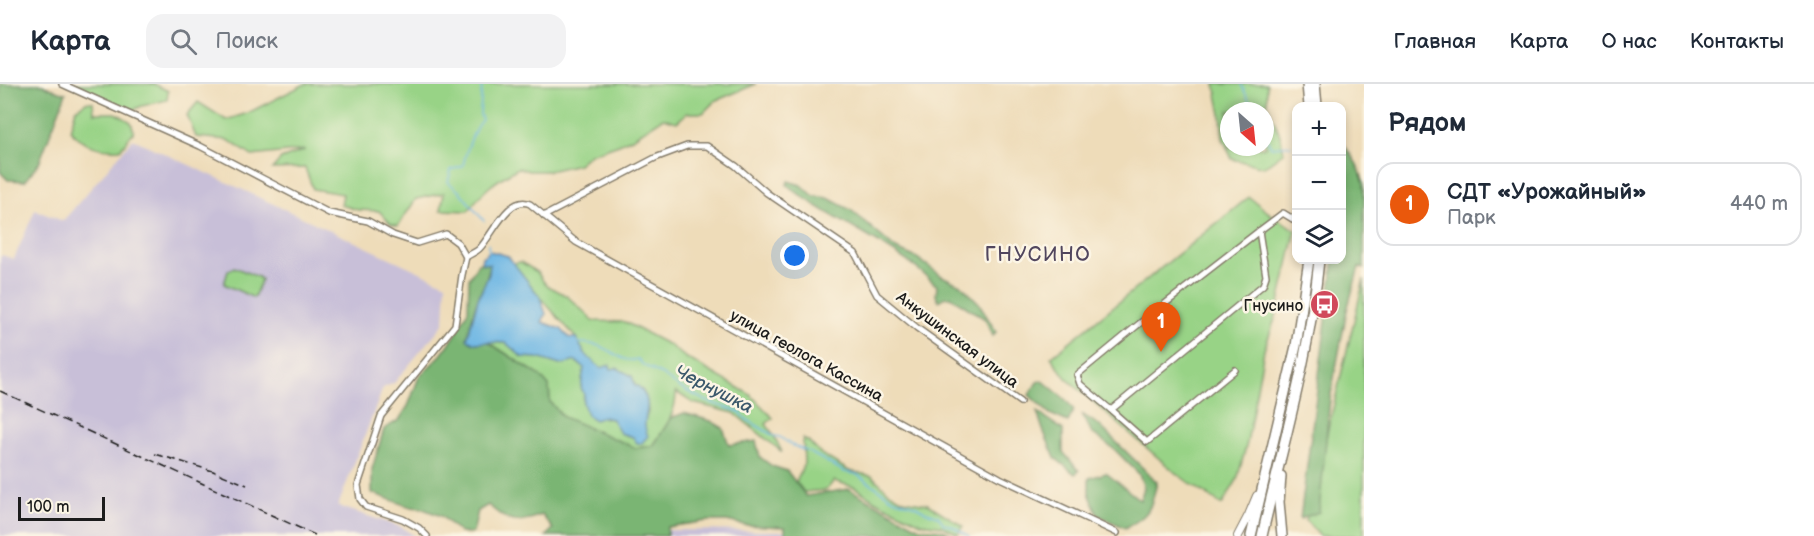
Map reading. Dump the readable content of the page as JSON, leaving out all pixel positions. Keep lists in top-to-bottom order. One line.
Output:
{"streets":{"street":["Анкушинская улица","улица геолога Кассина"]},"crossings":[["Анкушинская улица","улица геолога Кассина"]],"districts":["ГНУСИНО"],"water":["Чернушка"],"places":{"bus stop":["Гнусино"]},"scale_bar":"100 m","north":"bottom right","page":{"header":"Карта","search":"Поиск","nav":["Главная","Карта","О нас","Контакты"],"heading":"Рядом","map_buttons":["+","−"],"list":[{"mark":"1","name":"СДТ «Урожайный»","note":"Парк","value":"440 m"}],"pins":"1","scale":"100 m"}}
